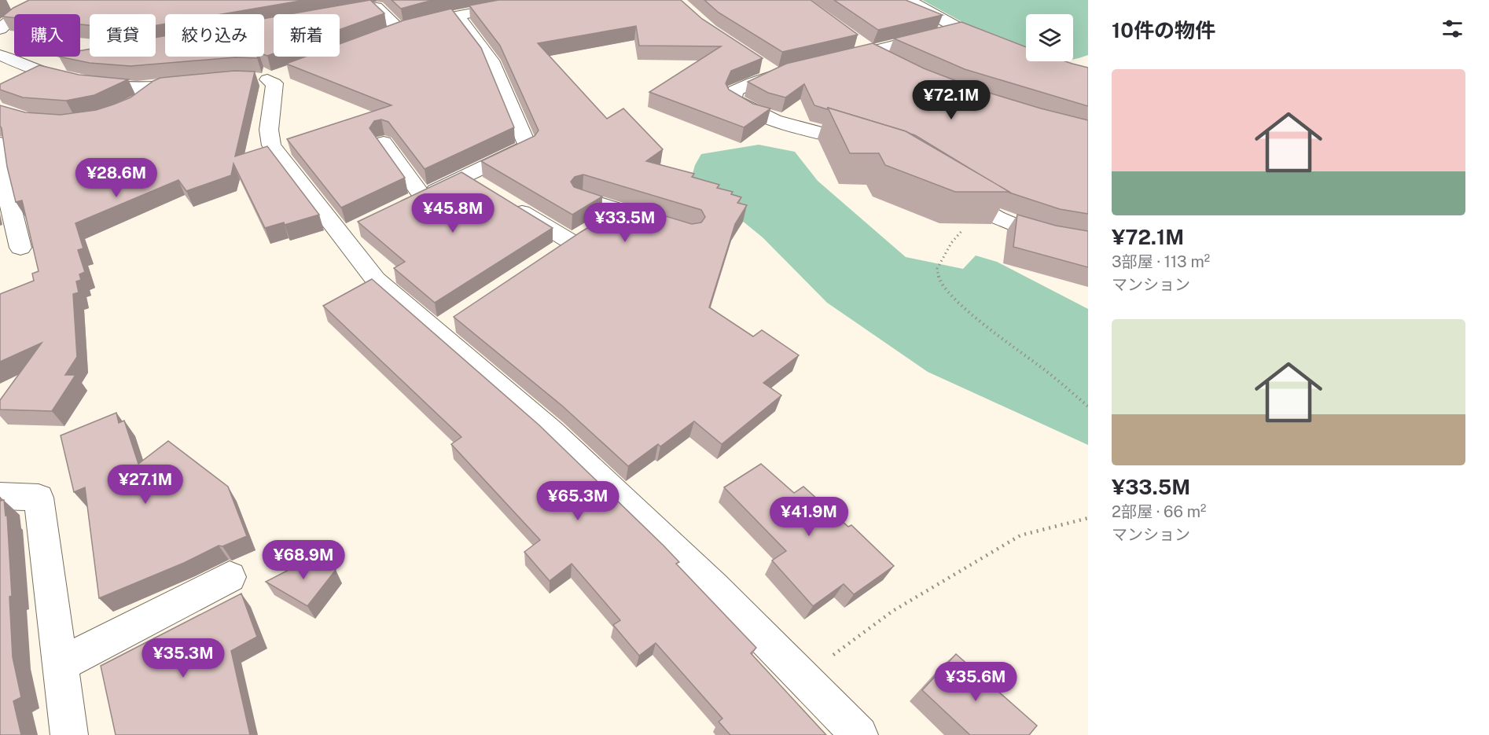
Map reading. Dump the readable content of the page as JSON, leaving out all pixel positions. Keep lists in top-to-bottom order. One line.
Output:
{"page":{"heading":"10件の物件","chip":["購入","賃貸","絞り込み","新着"],"list":[{"name":"¥72.1M","note":"3部屋 · 113 m² · マンション"},{"name":"¥33.5M","note":"2部屋 · 66 m² · マンション"}],"price":["¥72.1M","¥28.6M","¥45.8M","¥33.5M","¥27.1M","¥65.3M","¥41.9M","¥68.9M","¥35.3M","¥35.6M"]}}
